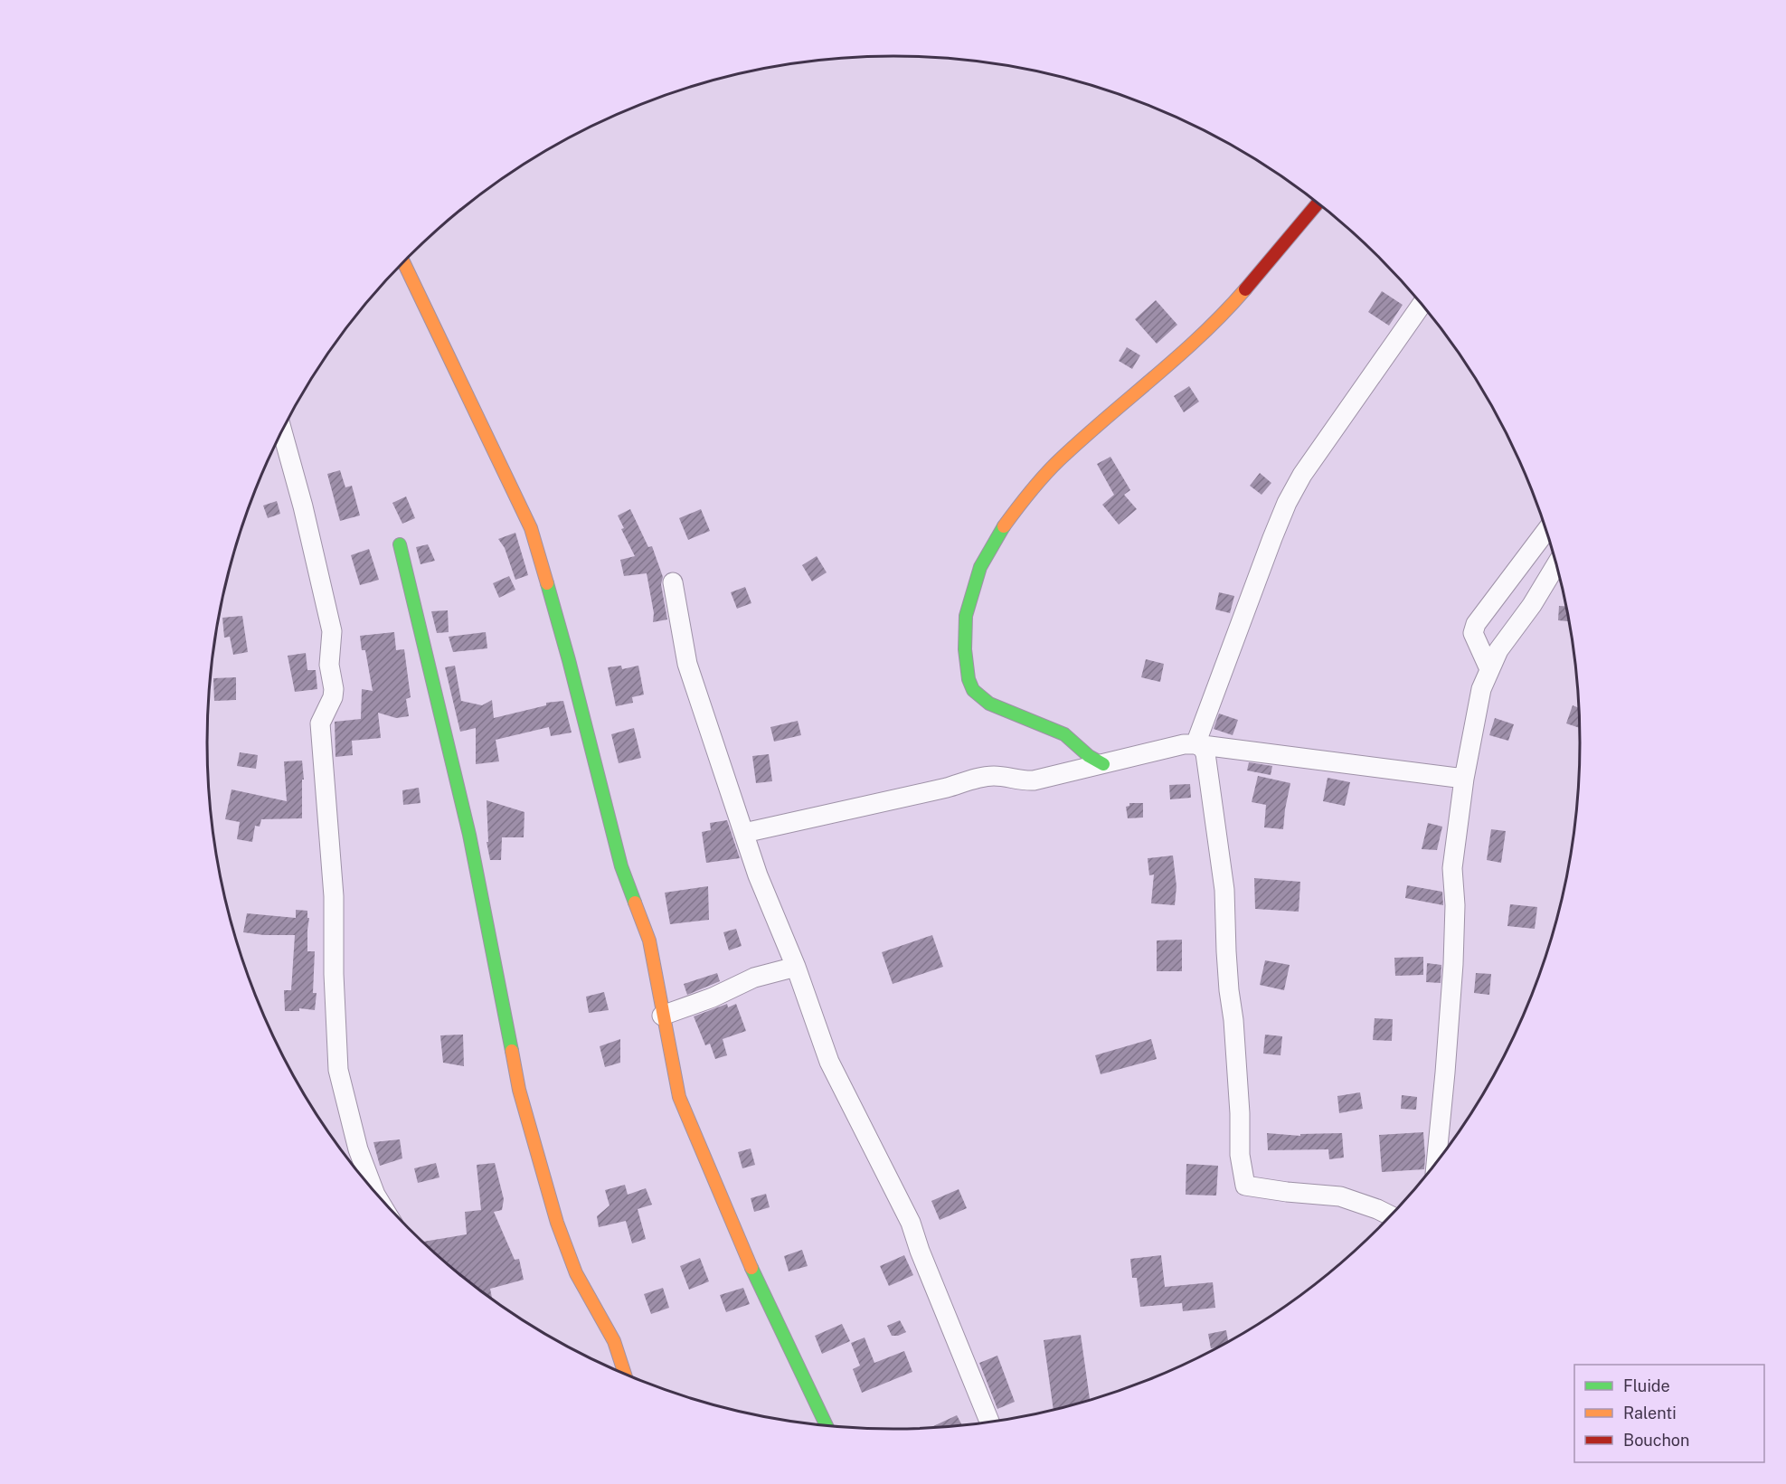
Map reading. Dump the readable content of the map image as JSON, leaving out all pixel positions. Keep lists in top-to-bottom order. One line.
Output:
{"legend":["Fluide","Ralenti","Bouchon"]}
